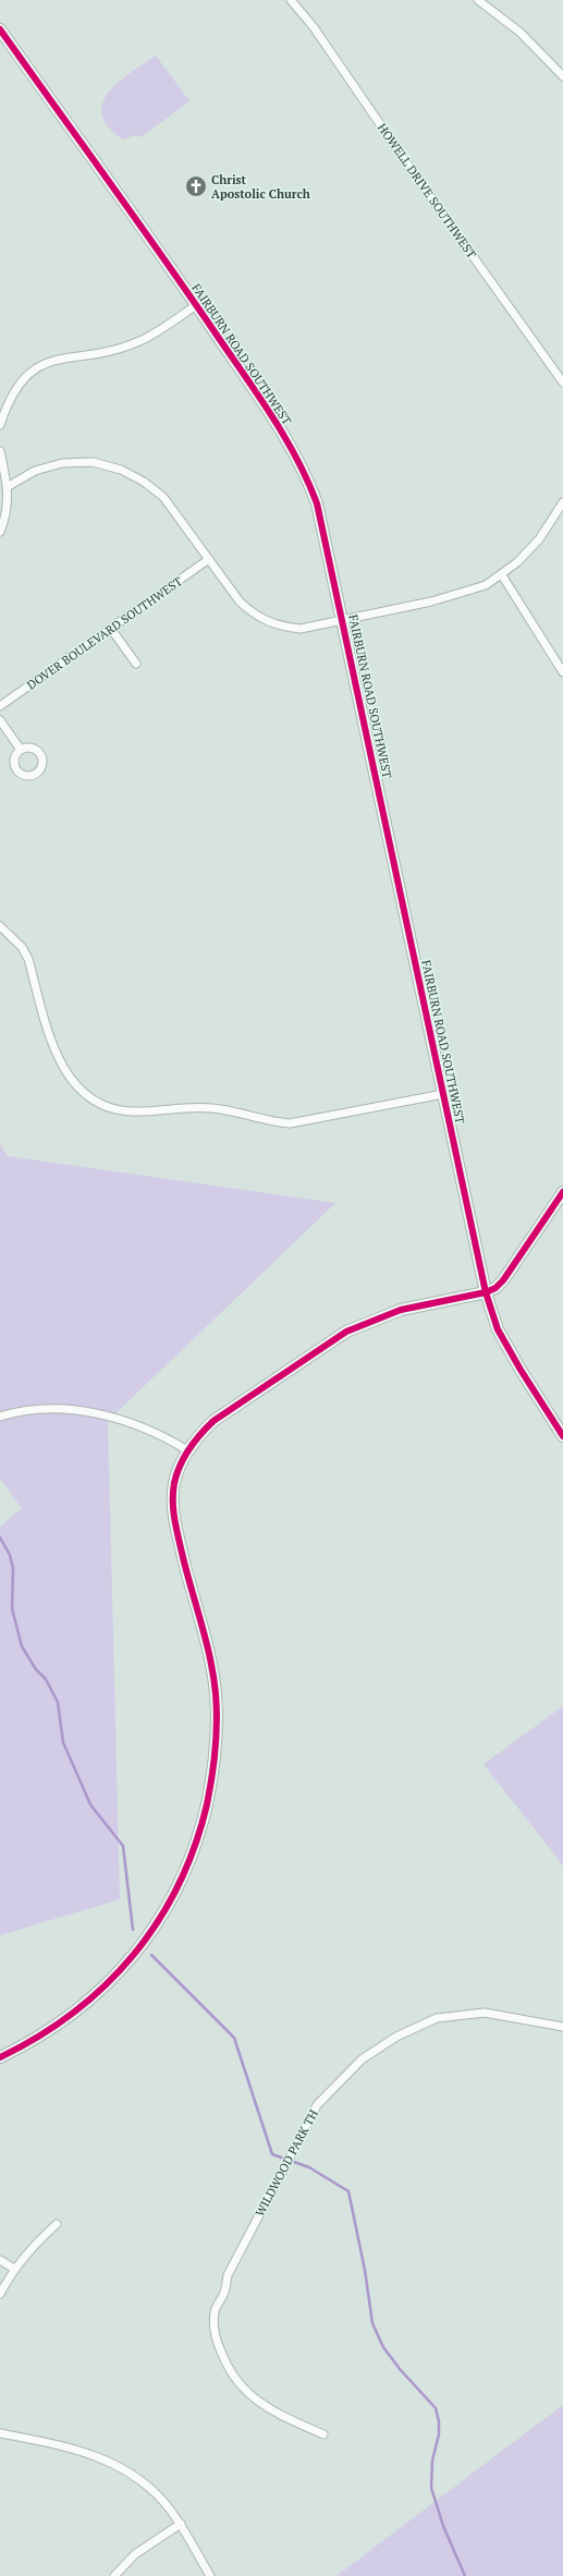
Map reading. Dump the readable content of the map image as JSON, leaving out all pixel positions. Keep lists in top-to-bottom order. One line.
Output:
{"streets":{"street":["HOWELL DRIVE SOUTHWEST","FAIRBURN ROAD SOUTHWEST","DOVER BOULEVARD SOUTHWEST","WILDWOOD PARK TH"]},"places":{"church":["Christ Apostolic Church"]}}
